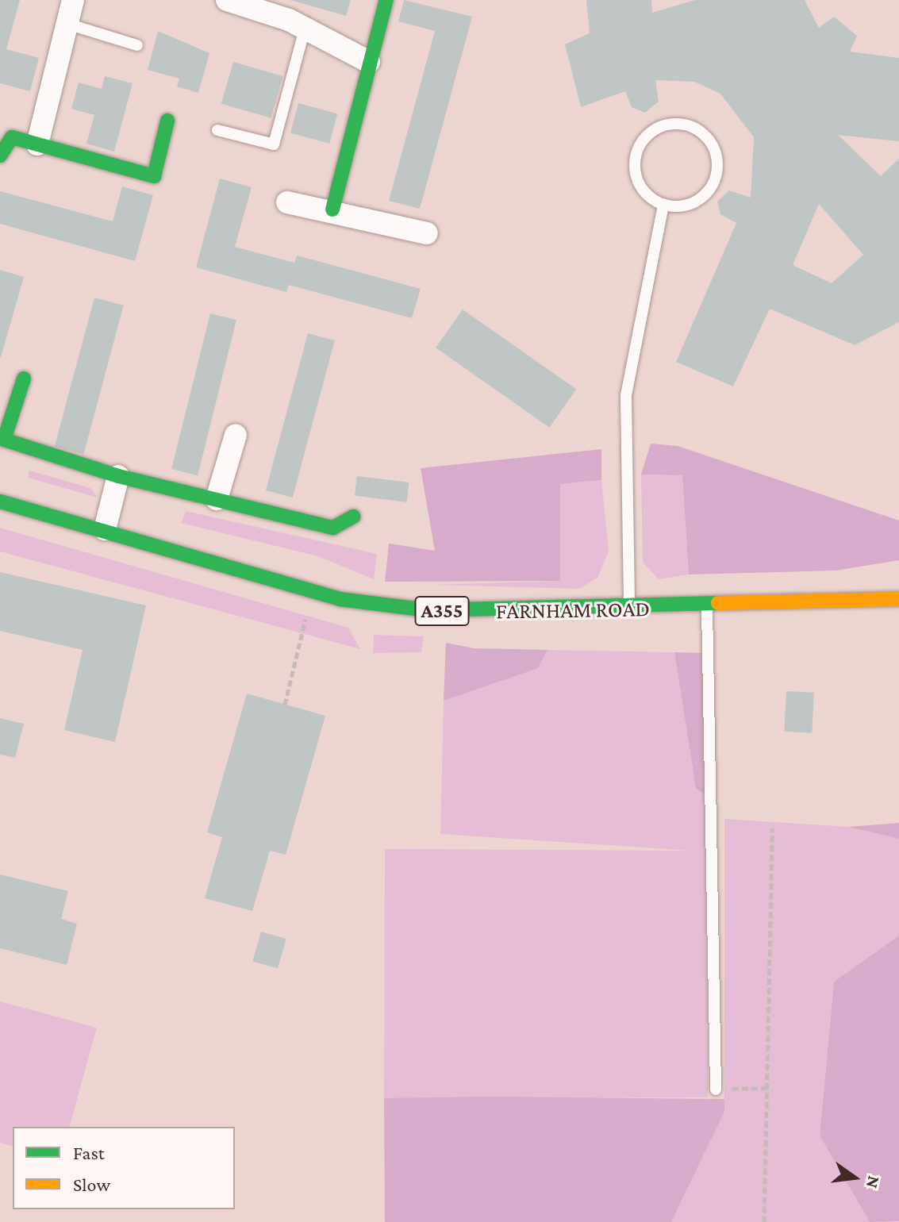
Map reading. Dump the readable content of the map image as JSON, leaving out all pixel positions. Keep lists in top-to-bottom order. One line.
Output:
{"streets":{"main road":["FARNHAM ROAD","A355"]},"legend":["Fast","Slow"],"north":"right"}
